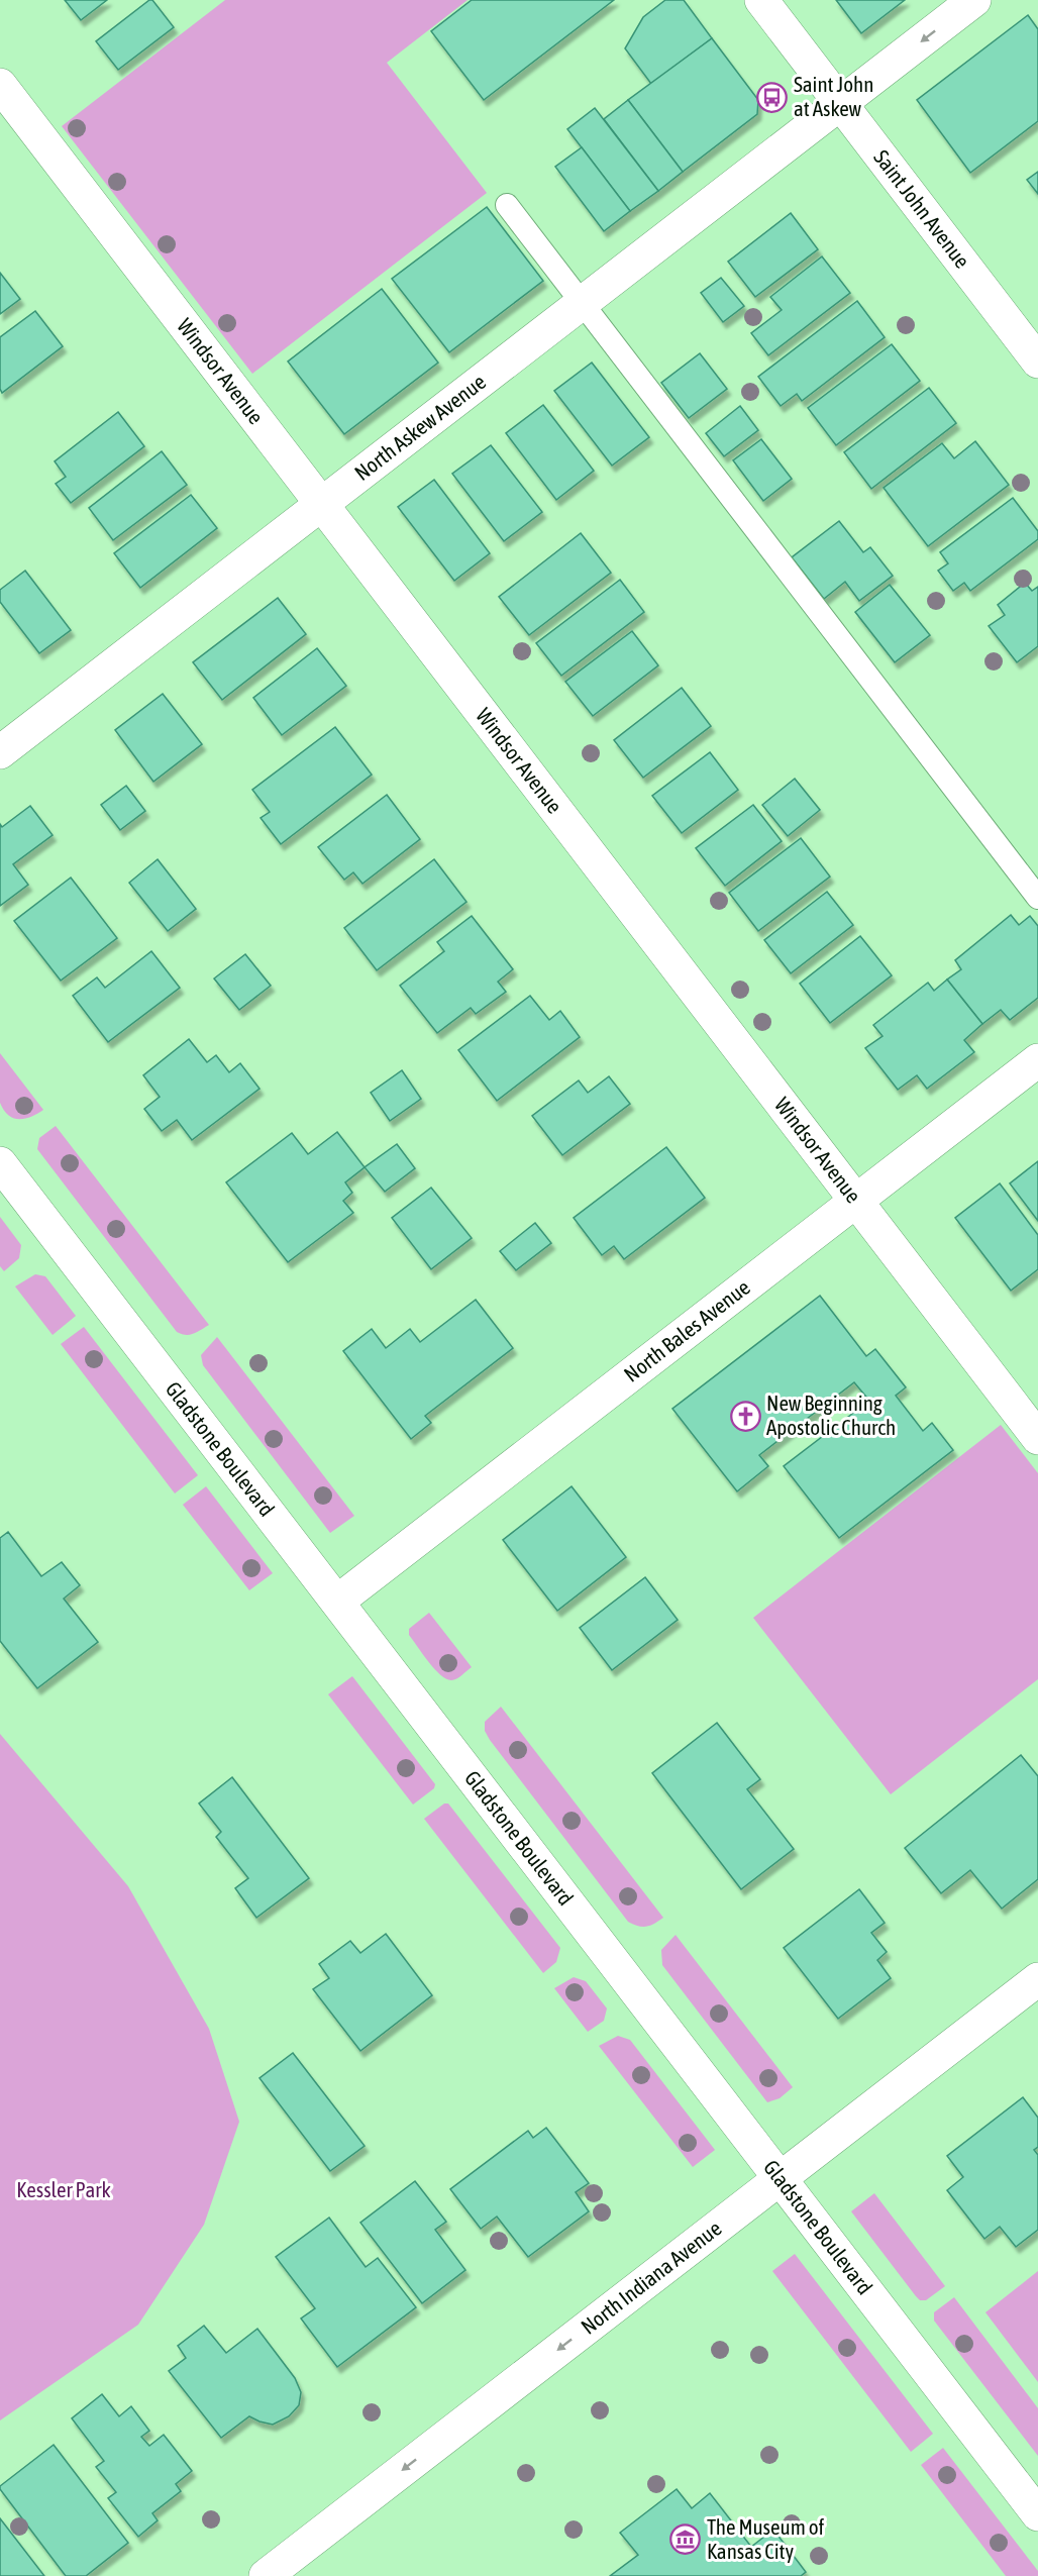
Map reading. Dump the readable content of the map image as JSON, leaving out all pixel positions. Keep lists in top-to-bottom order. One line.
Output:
{"streets":{"street":["Saint John Avenue","Windsor Avenue","North Askew Avenue","North Bales Avenue","Gladstone Boulevard","North Indiana Avenue"]},"crossings":[["Saint John Avenue","North Askew Avenue"],["Windsor Avenue","North Askew Avenue"],["Windsor Avenue","North Bales Avenue"],["North Bales Avenue","Gladstone Boulevard"],["Gladstone Boulevard","North Indiana Avenue"]],"one_way":["North Indiana Avenue"],"parks":["Kessler Park"],"places":{"bus stop":["Saint John at Askew"],"church":["New Beginning Apostolic Church"],"museum":["The Museum of Kansas City"]}}
